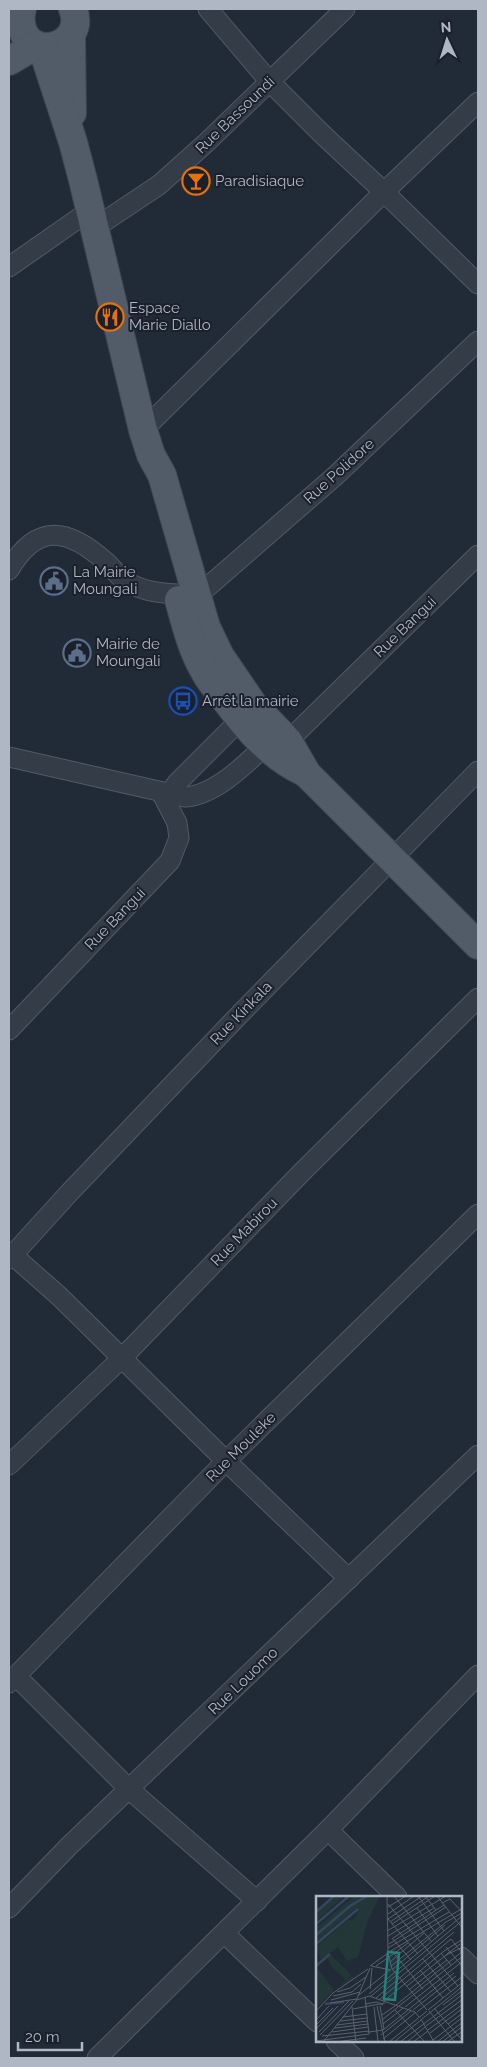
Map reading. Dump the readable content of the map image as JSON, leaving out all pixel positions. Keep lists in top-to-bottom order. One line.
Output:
{"streets":{"street":["Rue Bassoundi","Rue Polidore","Rue Bangui","Rue Kinkala","Rue Mabirou","Rue Mouleke","Rue Louomo"]},"places":{"bar":["Paradisiaque"],"restaurant":["Espace Marie Diallo"],"public building":["La Mairie Moungali","Mairie de Moungali"],"bus stop":["Arrêt la mairie"]},"scale_bar":"20 m","north":"top"}
